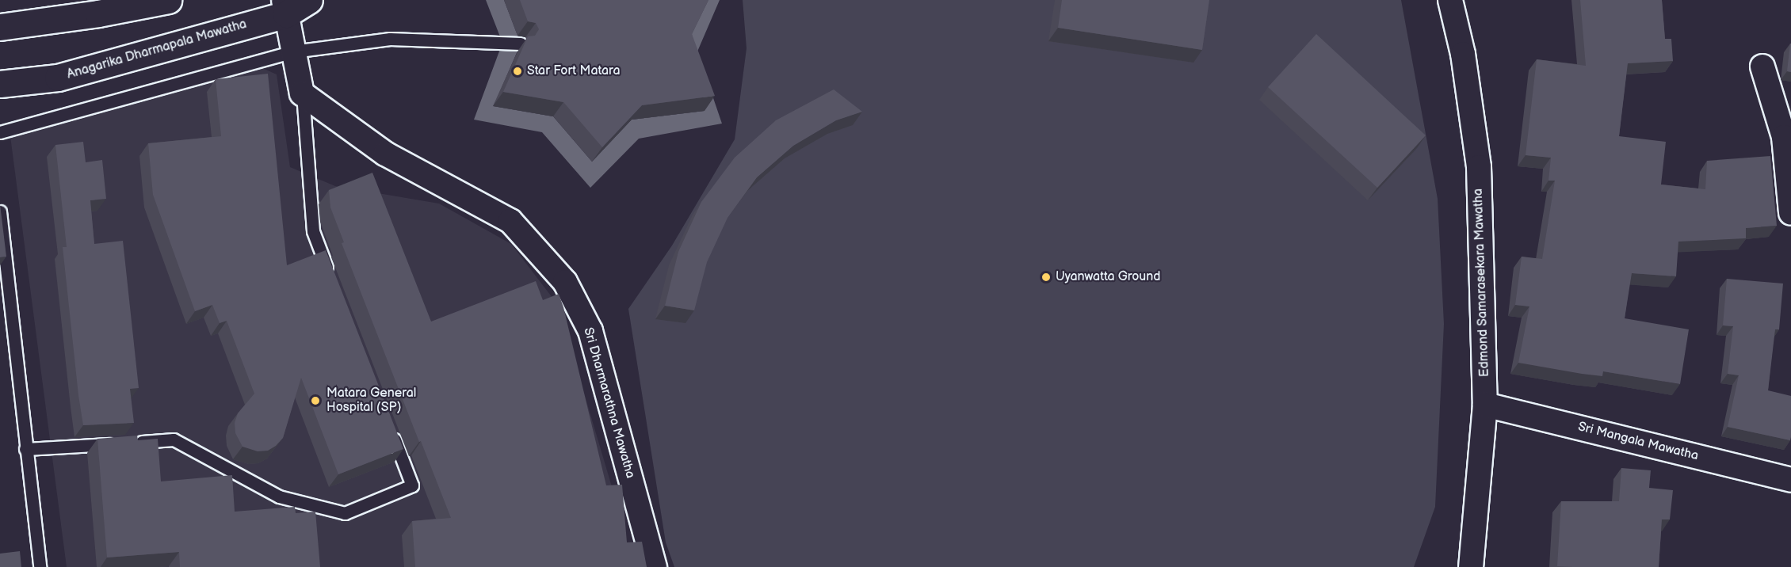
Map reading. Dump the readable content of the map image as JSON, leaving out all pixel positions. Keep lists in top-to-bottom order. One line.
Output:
{"streets":{"highway":["Anagarika Dharmapala Mawatha"],"street":["Edmond Samarasekara Mawatha","Sri Dharmarathna Mawatha","Sri Mangala Mawatha"]},"crossings":[["Edmond Samarasekara Mawatha","Sri Mangala Mawatha"]],"places":["Star Fort Matara","Uyanwatta Ground","Matara General Hospital (SP)"]}
